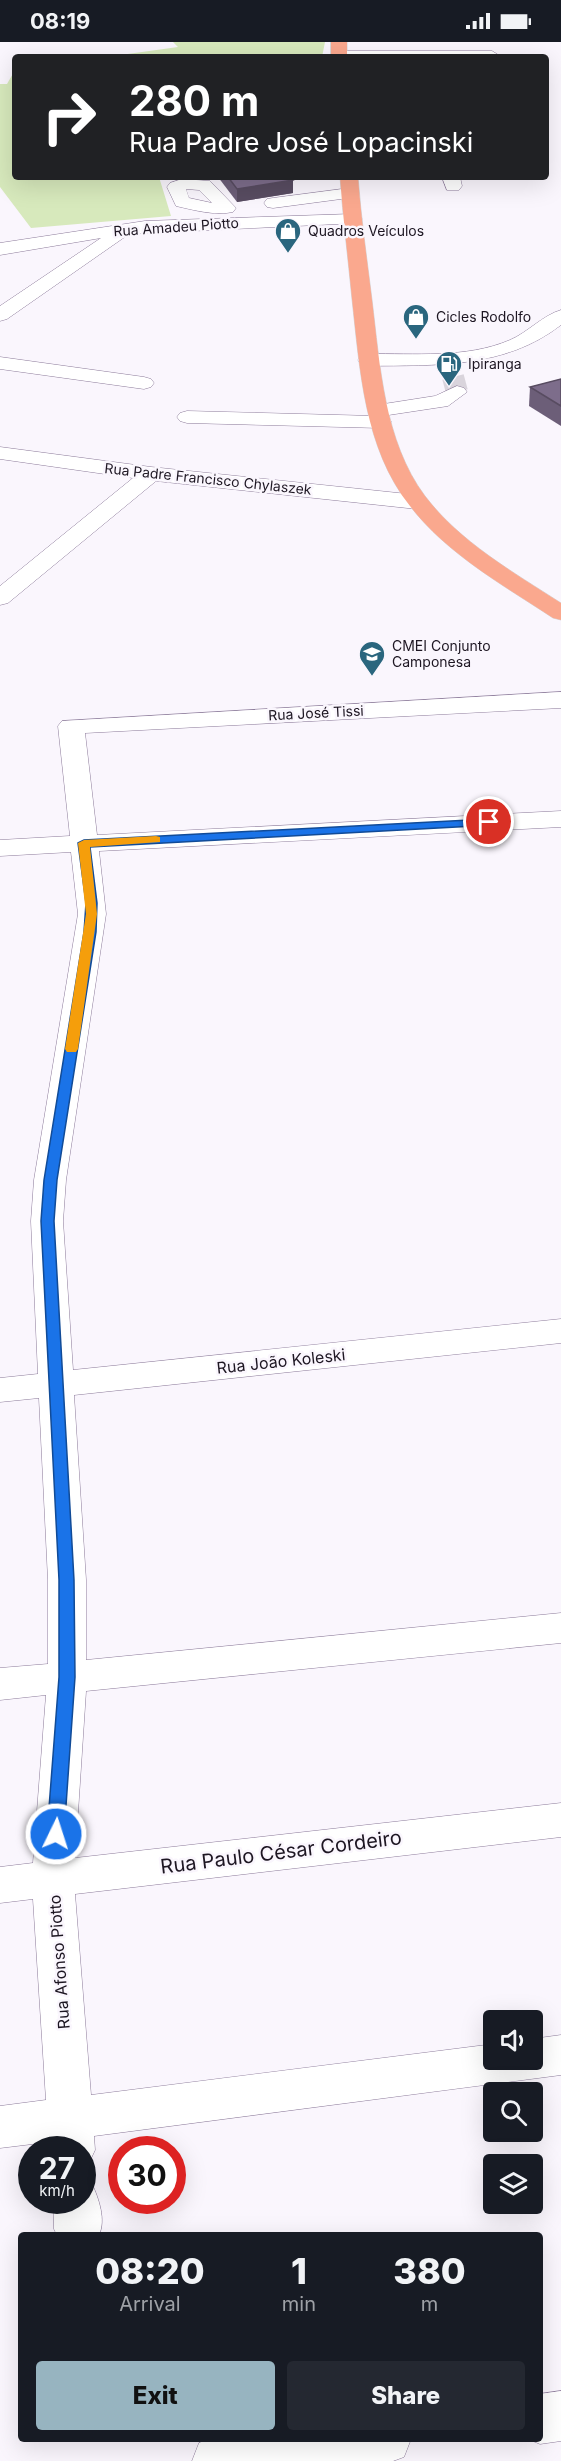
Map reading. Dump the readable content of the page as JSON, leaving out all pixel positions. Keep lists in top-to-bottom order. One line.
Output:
{"streets":{"street":["Rua Amadeu Piotto","Rua Padre Francisco Chylaszek","Rua José Tissi","Rua João Koleski","Rua Paulo César Cordeiro","Rua Afonso Piotto"]},"crossings":[["Rua José Tissi","Rua Afonso Piotto"],["Rua João Koleski","Rua Afonso Piotto"],["Rua Paulo César Cordeiro","Rua Afonso Piotto"]],"places":{"shop":["Quadros Veículos","Cicles Rodolfo"],"fuel station":["Ipiranga"],"school or university":["CMEI Conjunto Camponesa"]},"page":{"status":"08:19","turn":["280 m","Rua Padre José Lopacinski"],"speed":"27 km/h","limit":"30","eta":["08:20","Arrival","1","min","380","m"],"buttons":["Exit","Share"]}}
